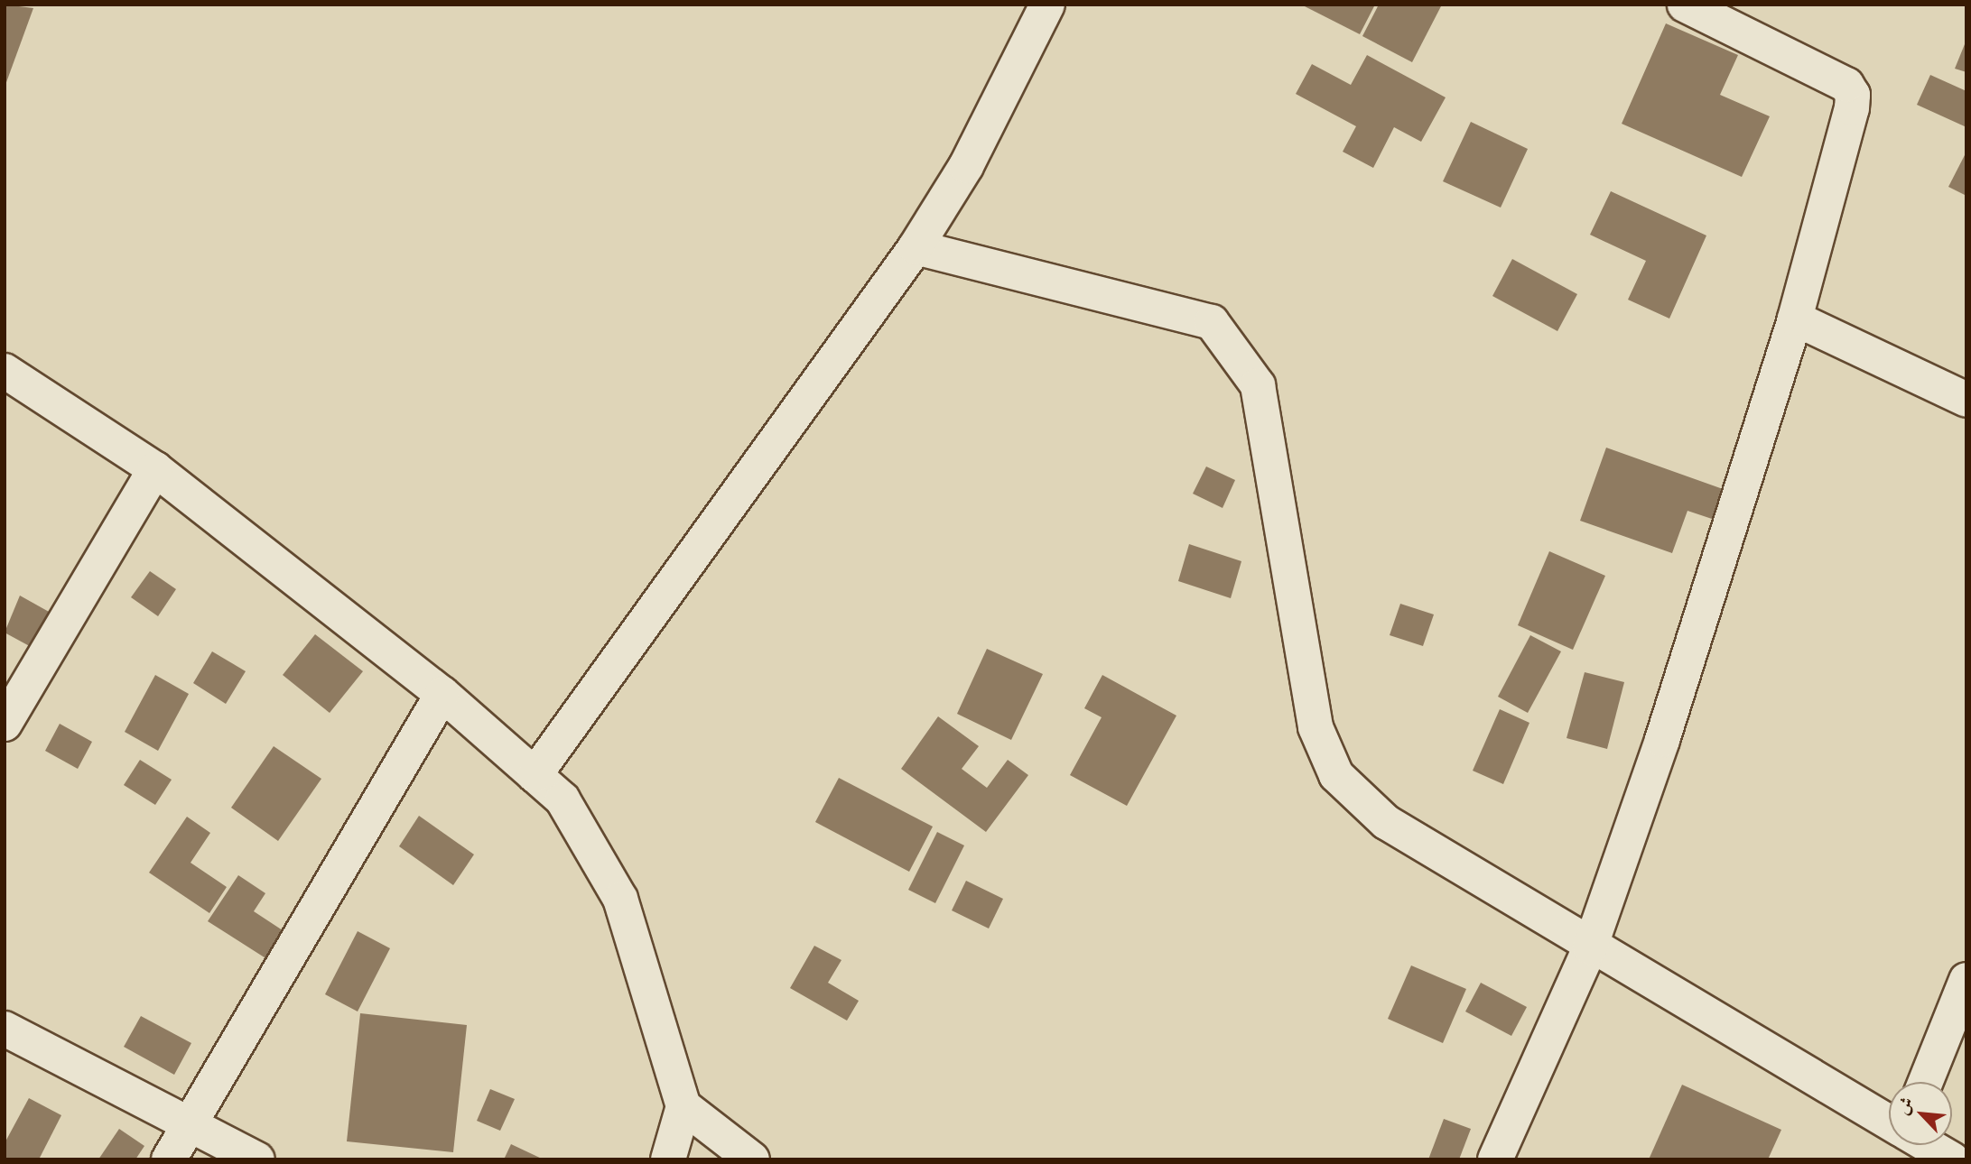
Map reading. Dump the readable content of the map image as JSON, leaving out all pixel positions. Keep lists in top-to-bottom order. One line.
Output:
{"north":"top left"}
